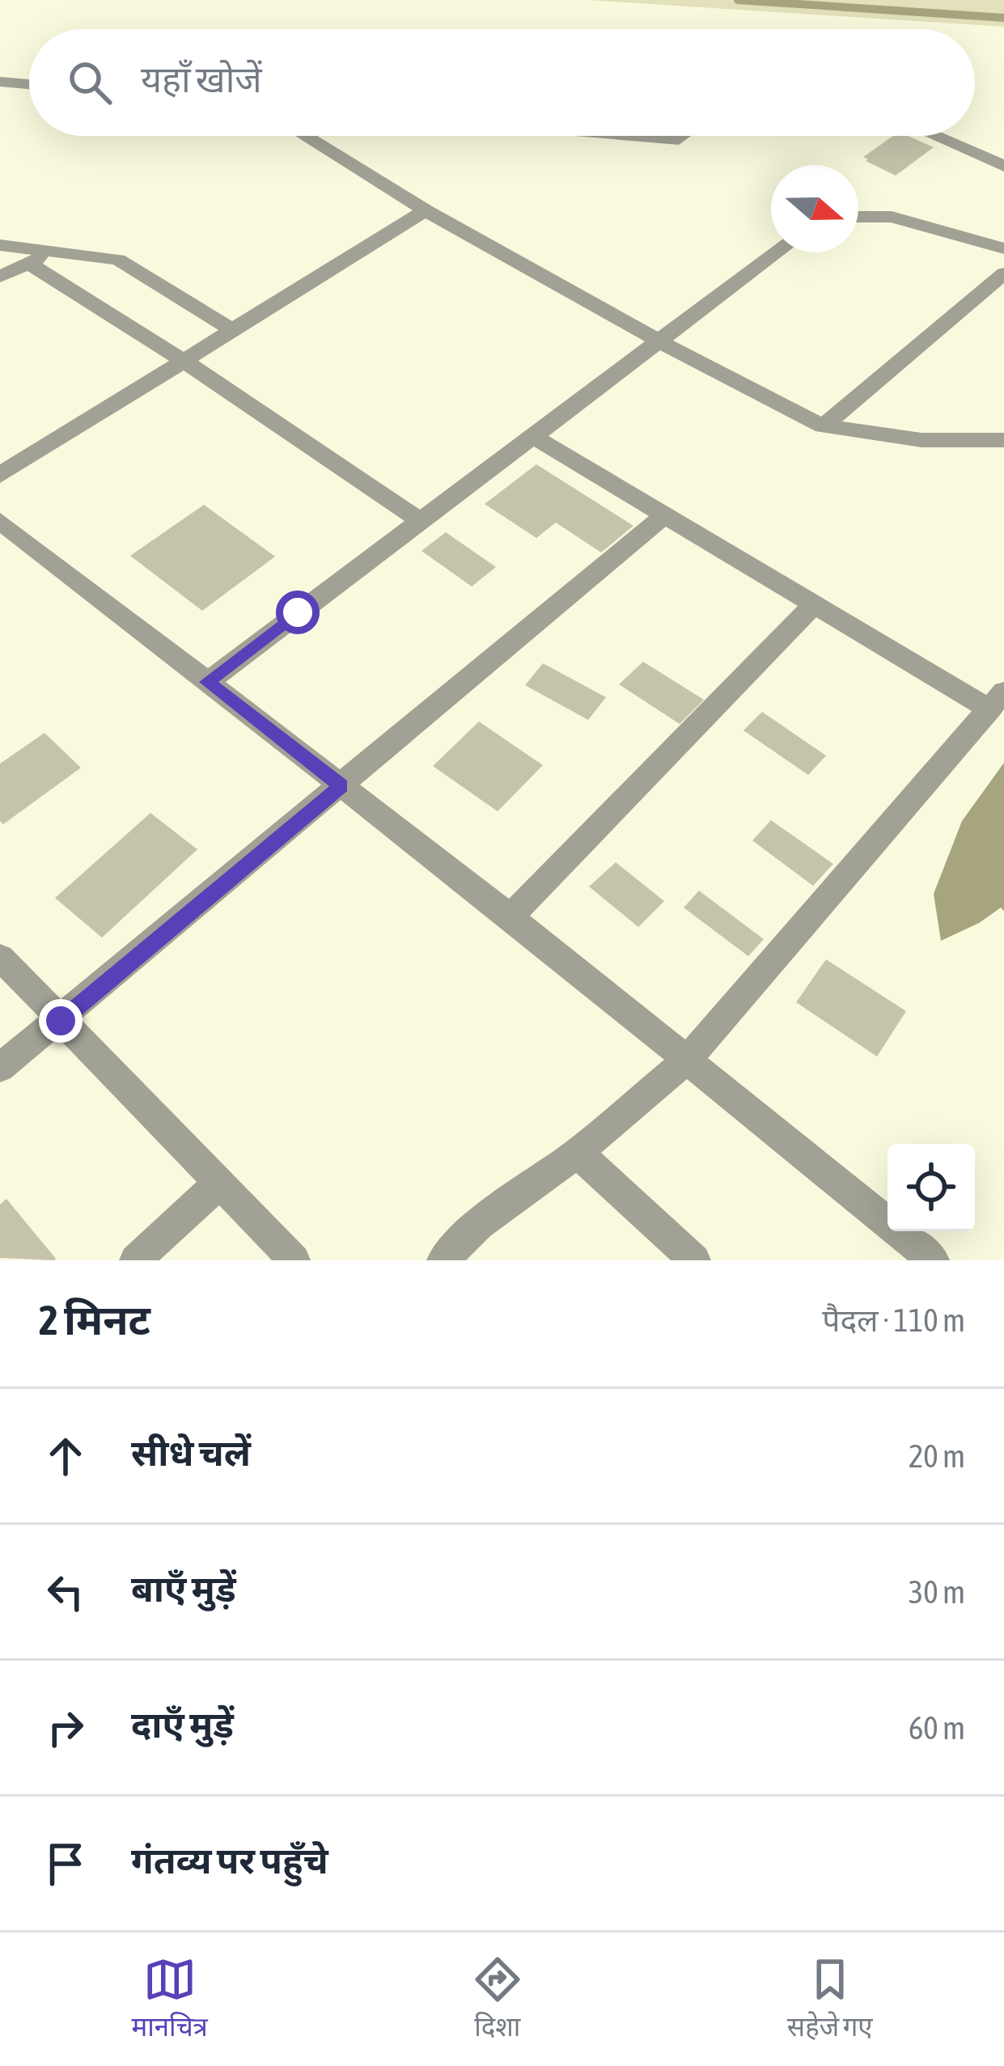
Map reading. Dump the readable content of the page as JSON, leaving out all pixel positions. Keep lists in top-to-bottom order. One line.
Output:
{"north":"right","page":{"search":"यहाँ खोजें","heading":["2 मिनट","पैदल · 110 m"],"list":[["सीधे चलें","20 m"],["बाएँ मुड़ें","30 m"],["दाएँ मुड़ें","60 m"],"गंतव्य पर पहुँचे"],"nav":["मानचित्र","दिशा","सहेजे गए"]}}
